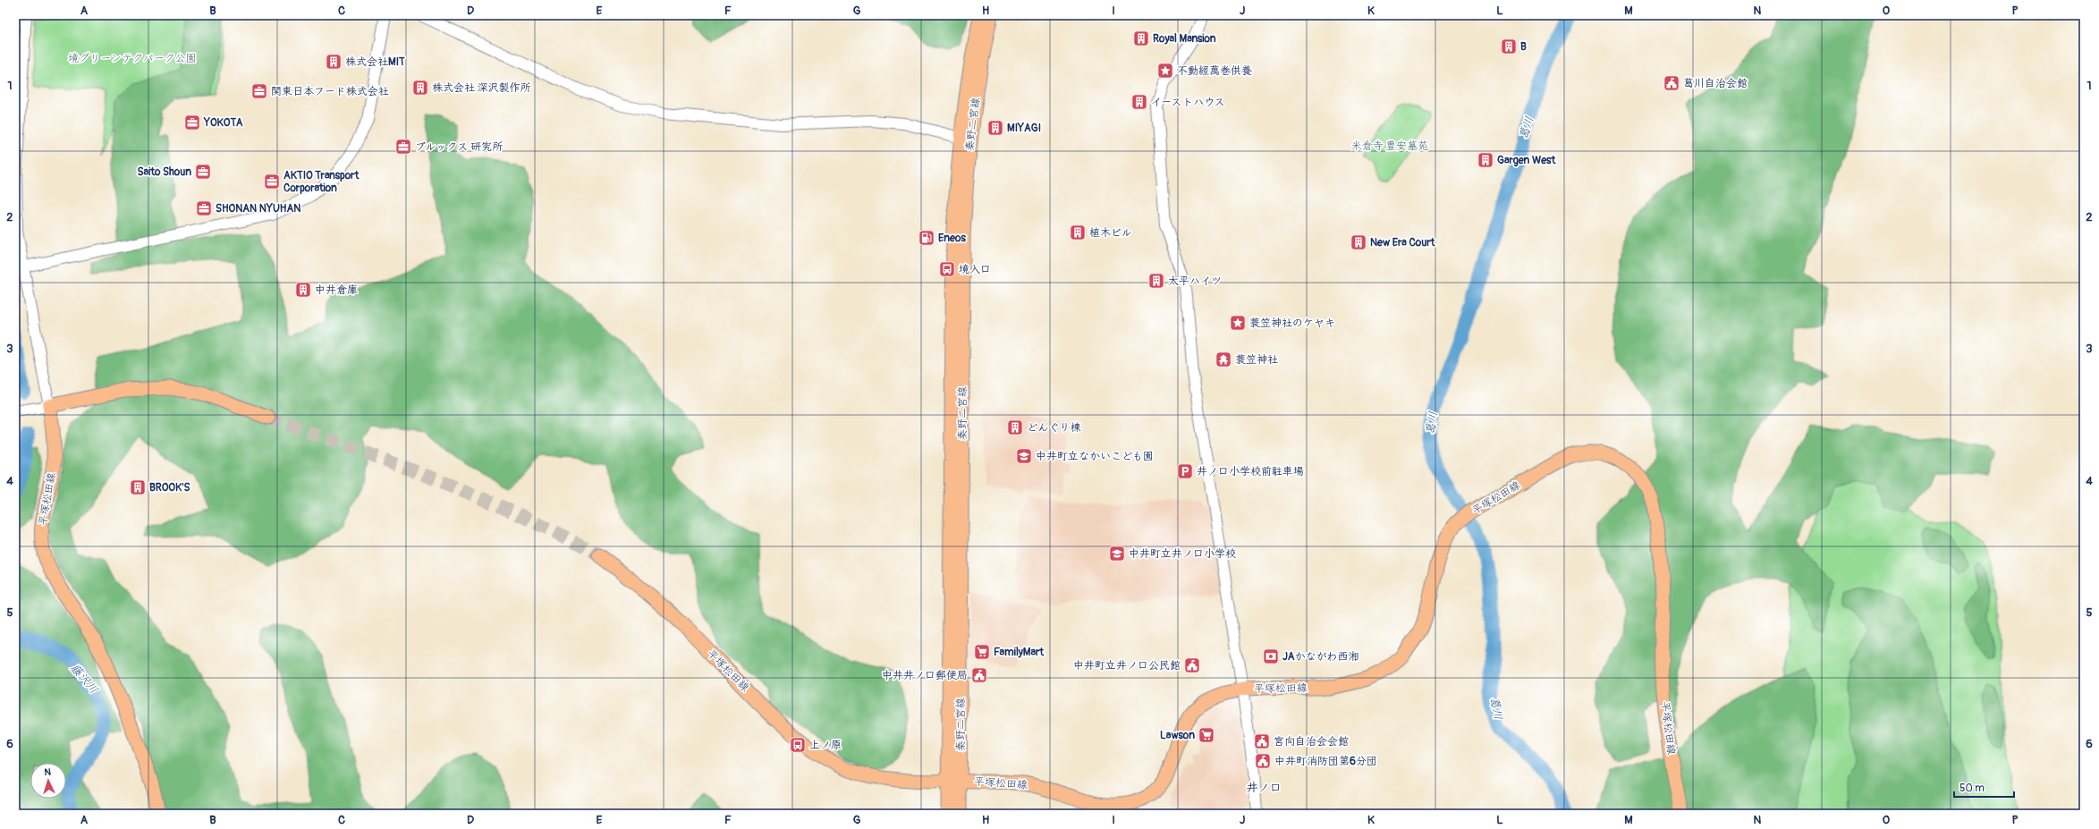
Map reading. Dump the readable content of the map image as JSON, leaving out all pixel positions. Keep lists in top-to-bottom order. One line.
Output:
{"streets":{"main road":["秦野二宮線","平塚松田線"]},"crossings":[["秦野二宮線","平塚松田線"]],"districts":["井ノ口"],"water":["葛川","藤沢川"],"parks":["境グリーンテクパーク公園","米倉寺 豊安墓苑"],"places":{"building":["Royal Mansion","B","株式会社MIT","株式会社 深沢製作所","イーストハウス","MIYAGI","Gargen West","植木ビル","New Era Court","太平ハイツ","中井倉庫","どんぐり棟","BROOK'S"],"place":["不動經萬巻供養","蓑笠神社のケヤキ"],"public building":["葛川自治会館","中井町立井ノ口公民館","中井井ノ口郵便局","宮向自治会会館","中井町消防団第6分団"],"office":["関東日本フード株式会社","YOKOTA","ブルックス 研究所","Saito Shoun","AKTIO Transport Corporation","SHONAN NYUHAN"],"fuel station":["Eneos"],"bus stop":["境入口","上ノ原"],"temple":["蓑笠神社"],"school or university":["中井町立なかいこども園","中井町立井ノ口小学校"],"parking":["井ノ口小学校前駐車場"],"supermarket":["FamilyMart","Lawson"],"bank":["JAかながわ西湘"]},"scale_bar":"50 m","north":"top","grid":{"columns":["A","B","C","D","E","F","G","H","I","J","K","L","M","N","O","P"],"rows":["1","2","3","4","5","6"]}}
